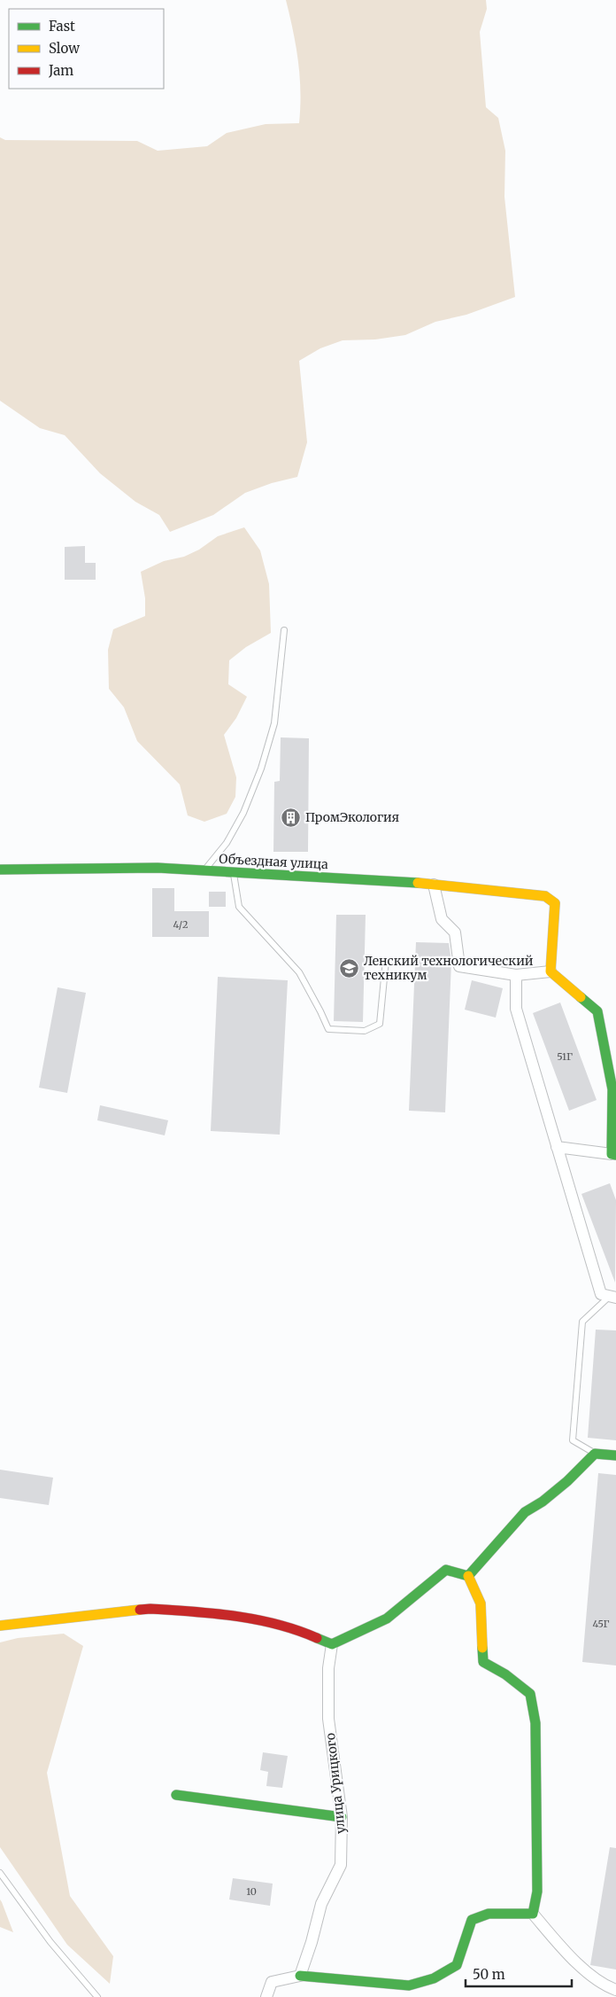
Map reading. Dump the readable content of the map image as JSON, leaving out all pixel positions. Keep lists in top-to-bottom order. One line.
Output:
{"streets":{"street":["Объездная улица","улица Урицкого"]},"places":{"building":["ПромЭкология"],"school or university":["Ленский технологический техникум"]},"house_numbers":["4/2","51Г","45Г","10"],"legend":["Fast","Slow","Jam"],"scale_bar":"50 m"}
